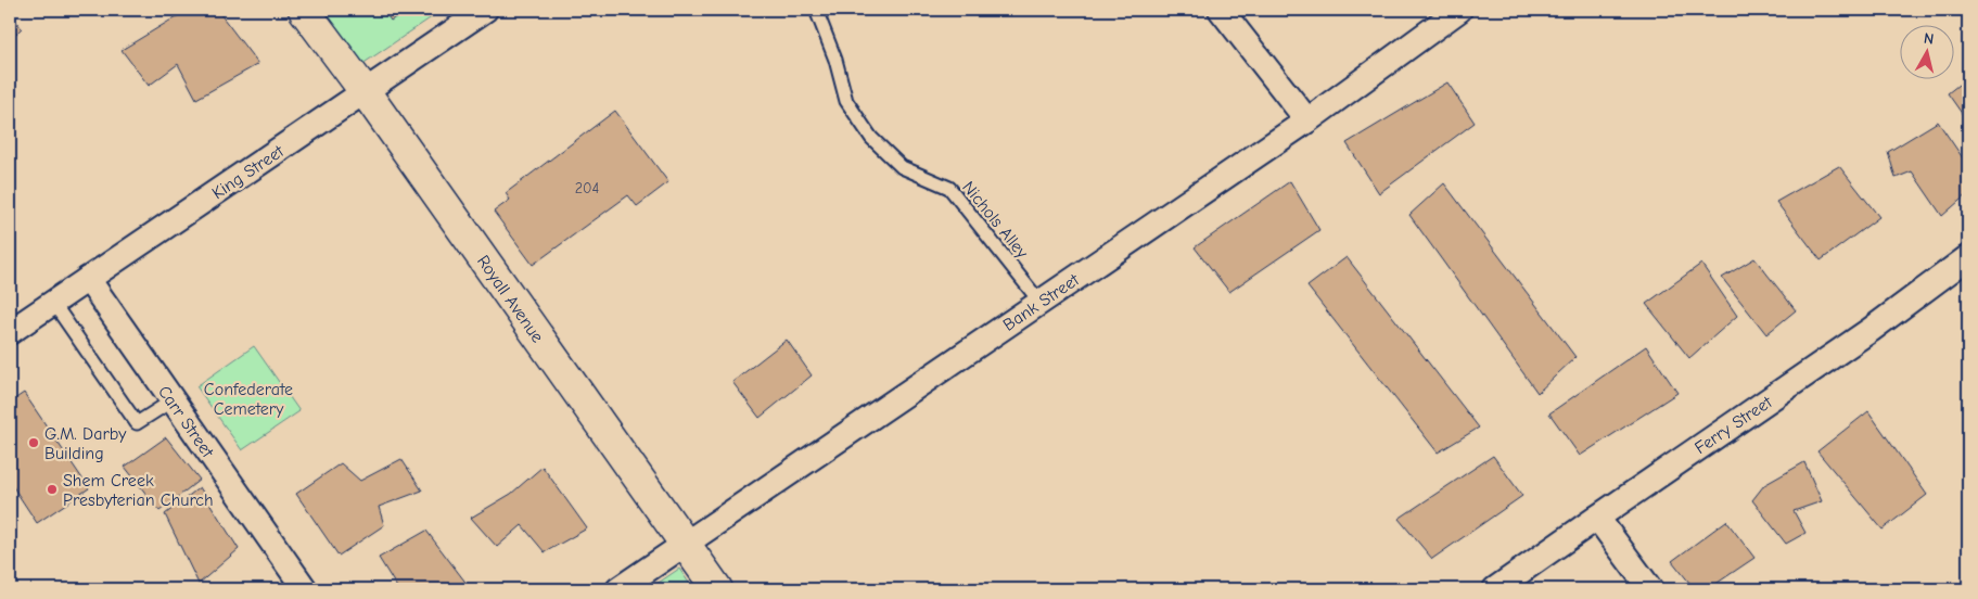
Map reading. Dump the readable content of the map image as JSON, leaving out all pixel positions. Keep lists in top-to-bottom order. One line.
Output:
{"streets":{"street":["King Street","Royall Avenue","Bank Street","Carr Street","Ferry Street"],"lane":["Nichols Alley"]},"crossings":[["King Street","Royall Avenue"],["King Street","Carr Street"],["Nichols Alley","Bank Street"],["Royall Avenue","Bank Street"]],"parks":["Confederate Cemetery"],"places":["G.M. Darby Building","Shem Creek Presbyterian Church"],"house_numbers":["204"],"north":"top"}
